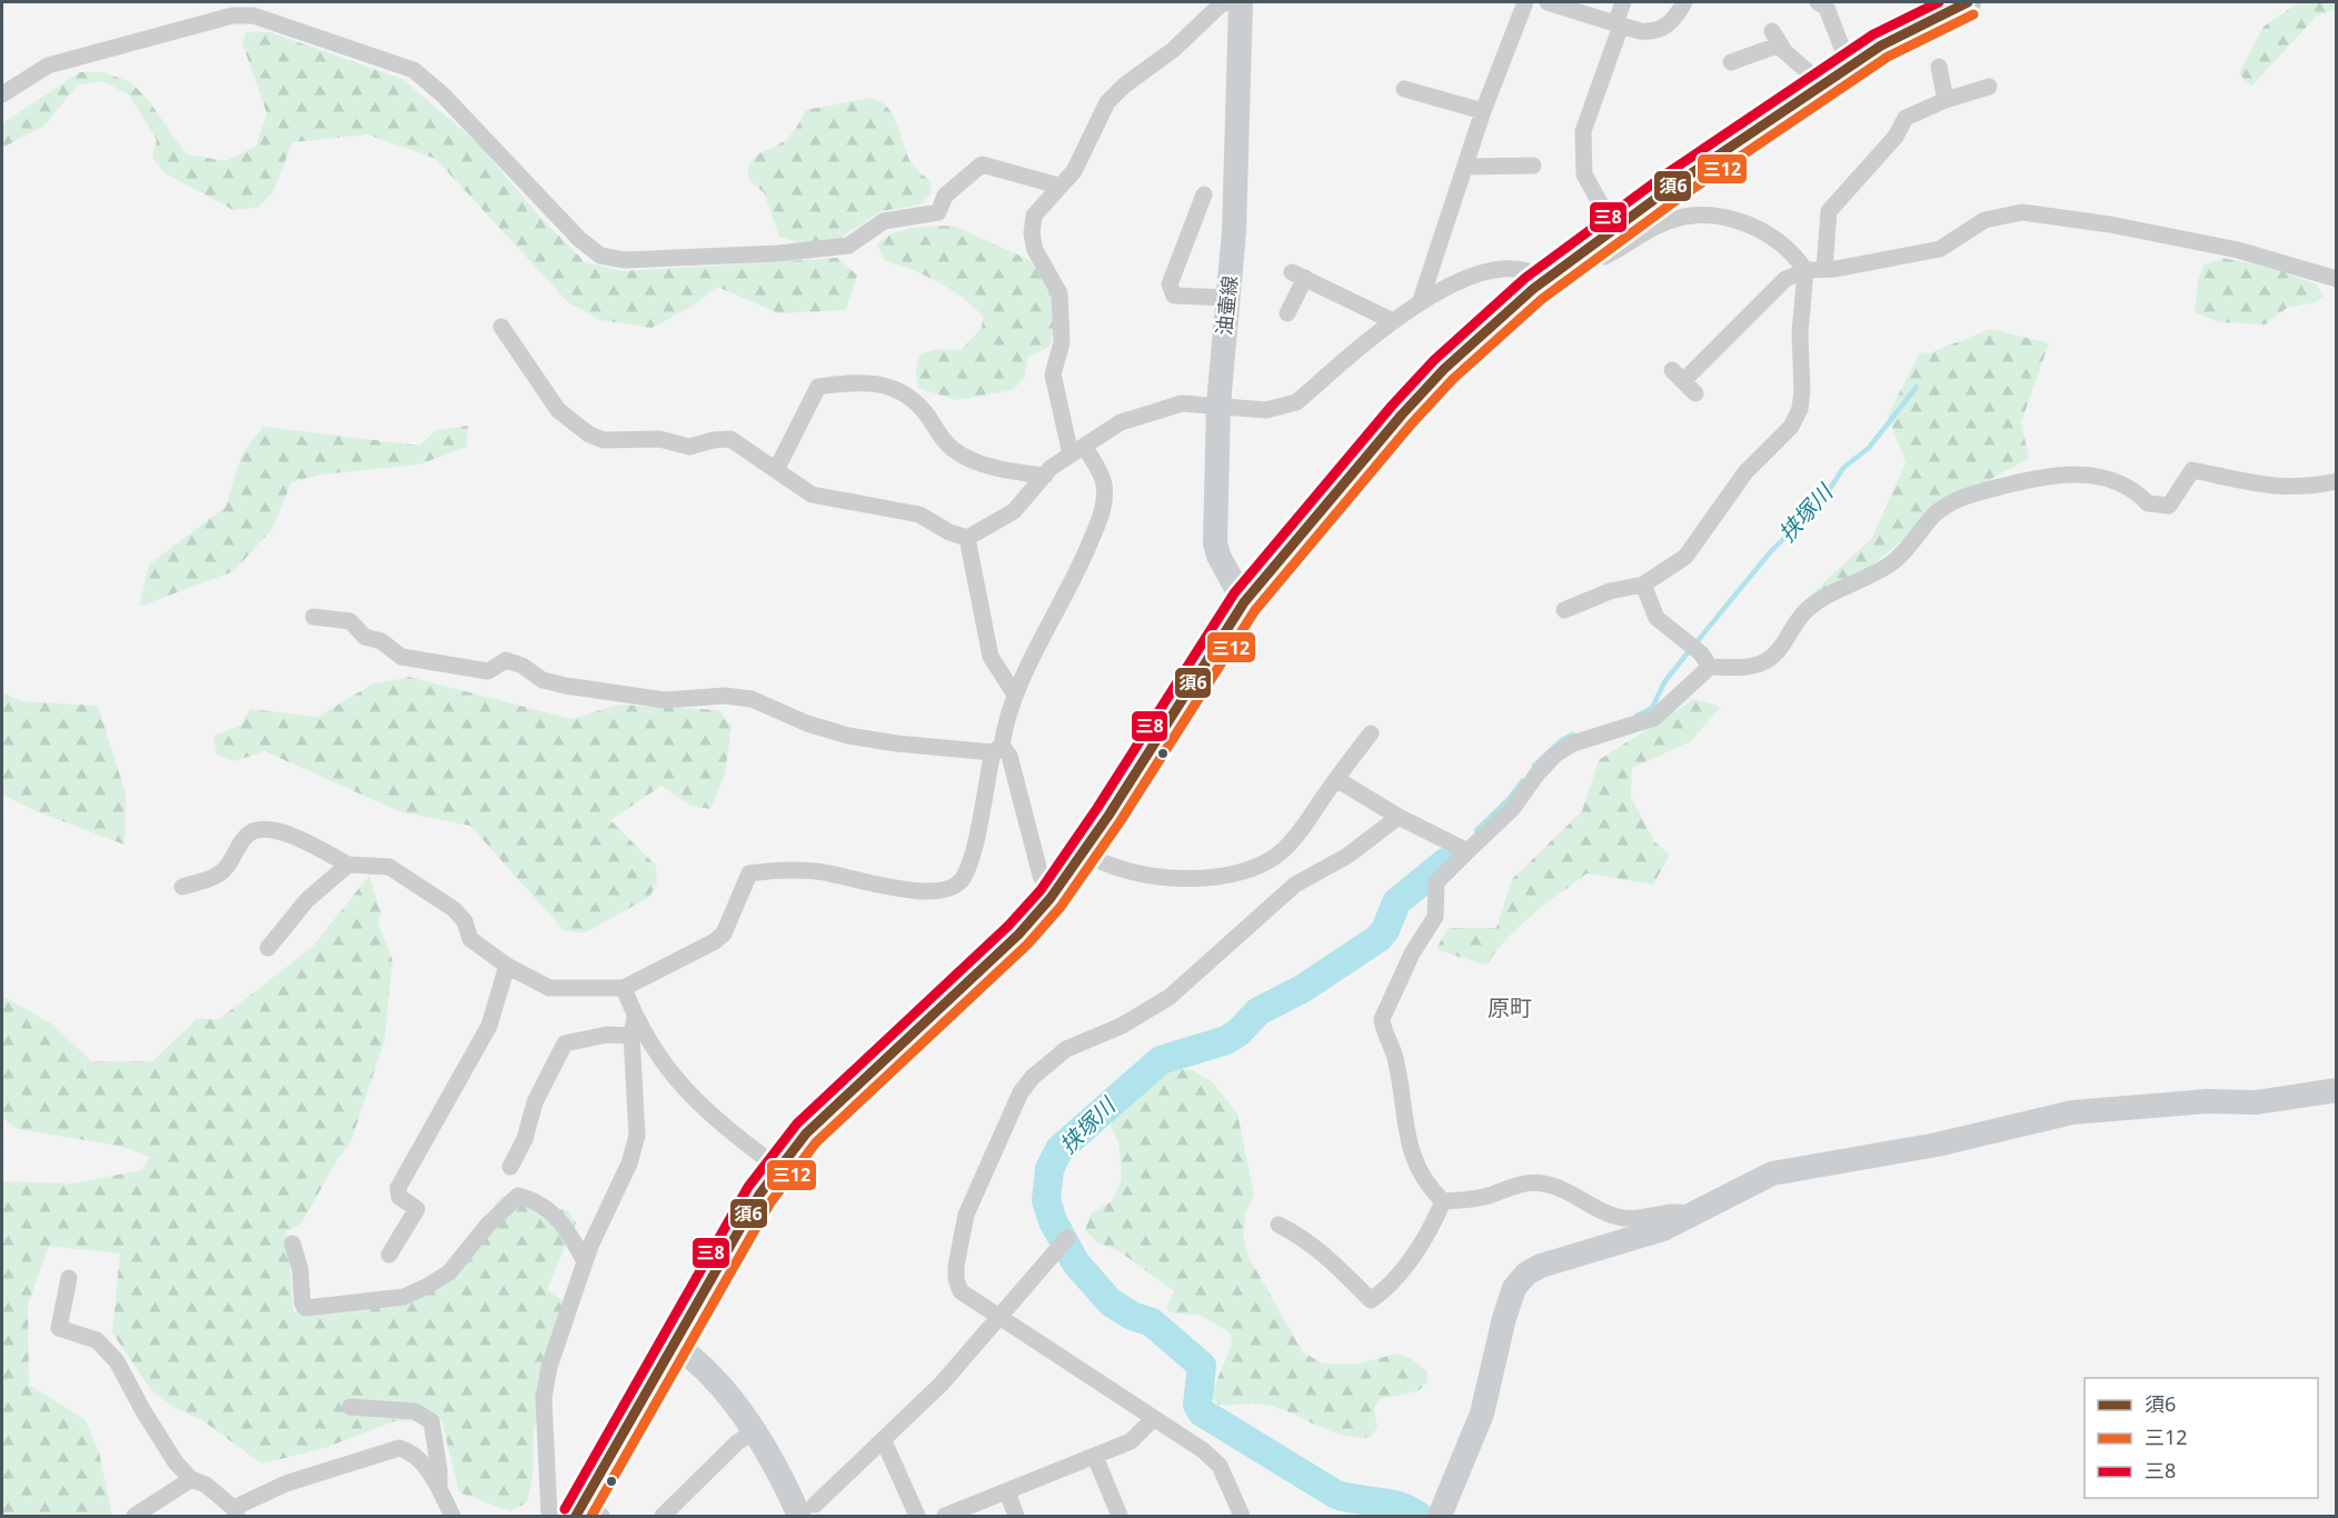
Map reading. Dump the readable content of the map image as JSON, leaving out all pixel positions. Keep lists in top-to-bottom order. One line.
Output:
{"streets":{"street":["油壷線"]},"districts":["原町"],"water":["挟塚川"],"lines":["transit line 須6","transit line 三8","transit line 三12"],"legend":["須6","三12","三8"]}
